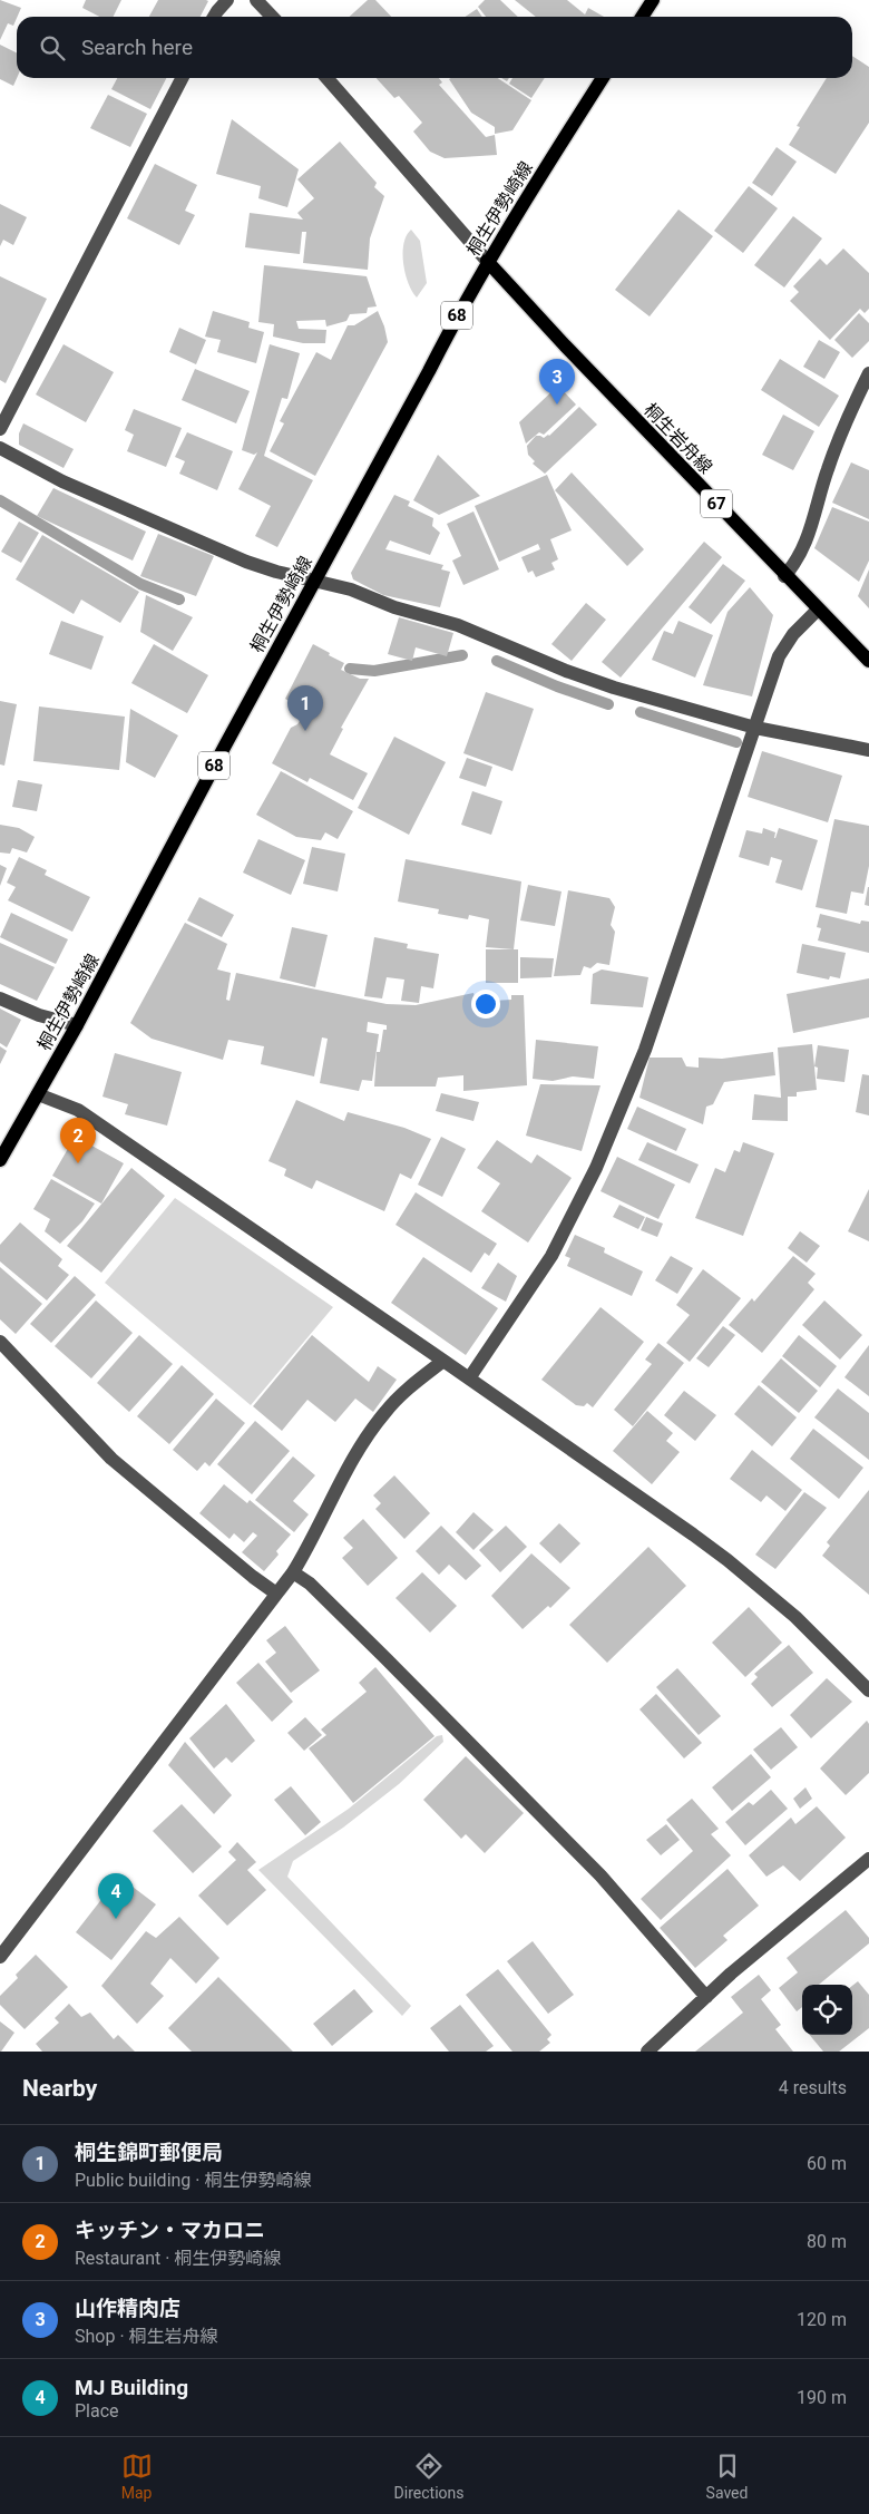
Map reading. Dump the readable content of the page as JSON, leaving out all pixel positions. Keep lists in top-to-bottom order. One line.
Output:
{"streets":{"main road":["桐生伊勢崎線","68","桐生岩舟線","67"]},"crossings":[["桐生伊勢崎線","桐生岩舟線"]],"page":{"search":"Search here","pins":["3","1","2","4"],"heading":["Nearby","4 results"],"list":[{"mark":"1","name":"桐生錦町郵便局","note":"Public building · 桐生伊勢崎線","value":"60 m"},{"mark":"2","name":"キッチン・マカロニ","note":"Restaurant · 桐生伊勢崎線","value":"80 m"},{"mark":"3","name":"山作精肉店","note":"Shop · 桐生岩舟線","value":"120 m"},{"mark":"4","name":"MJ Building","note":"Place","value":"190 m"}],"nav":["Map","Directions","Saved"]}}
